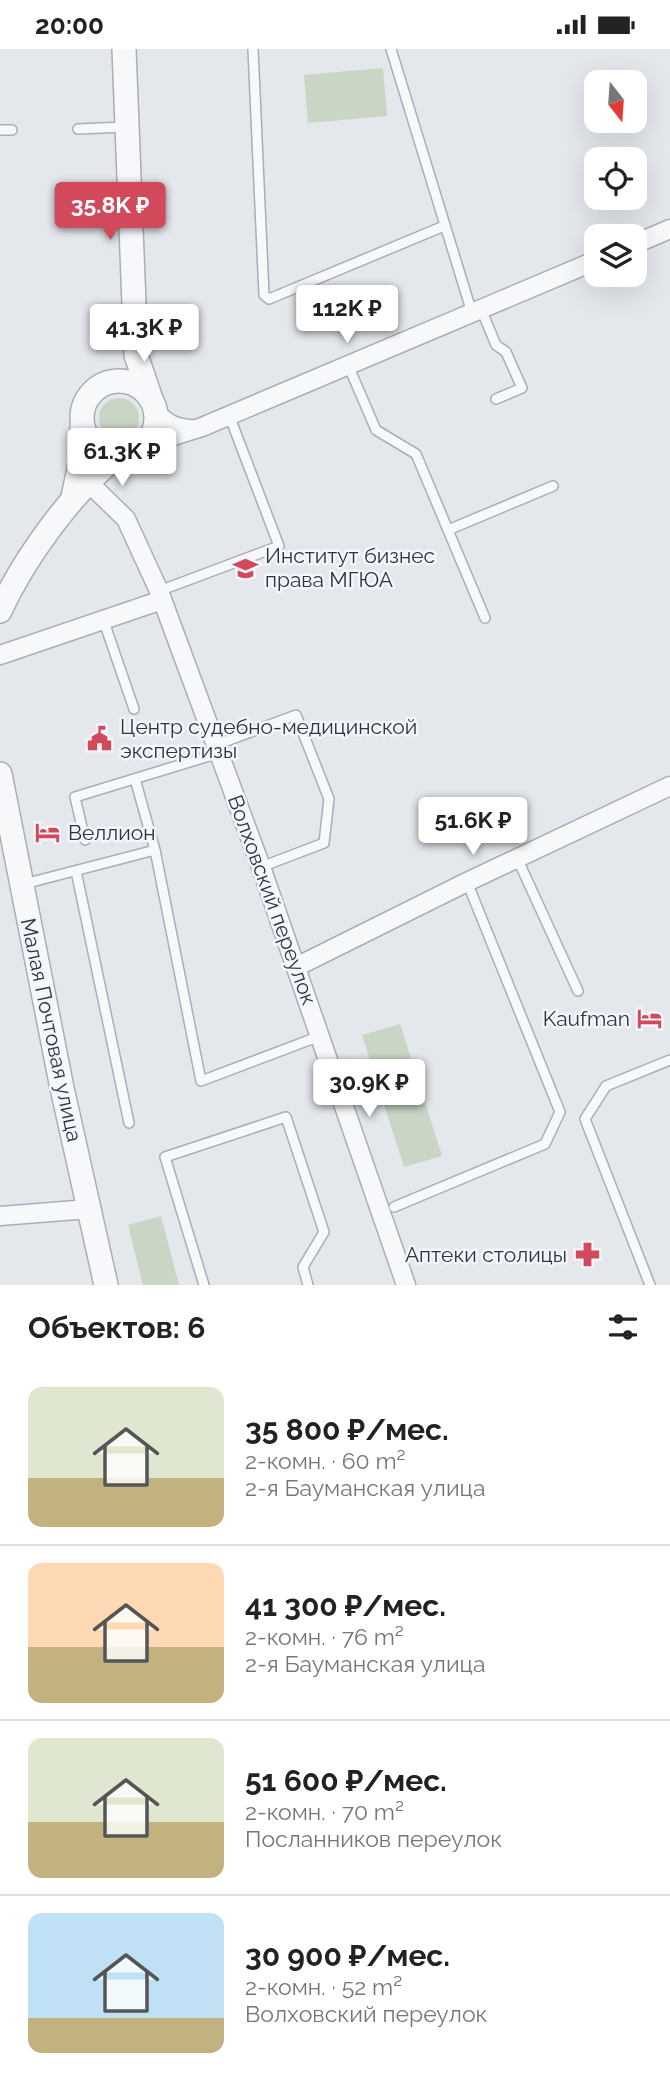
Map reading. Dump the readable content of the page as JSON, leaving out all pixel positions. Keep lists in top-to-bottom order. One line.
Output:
{"streets":{"street":["Волховский переулок","Малая Почтовая улица"]},"places":{"school or university":["Институт бизнес права МГЮА"],"public building":["Центр судебно-медицинской экспертизы"],"hotel":["Веллион","Kaufman"],"pharmacy":["Аптеки столицы"]},"north":"bottom","page":{"status":"20:00","price":["35.8K ₽","112K ₽","41.3K ₽","61.3K ₽","51.6K ₽","30.9K ₽"],"heading":"Объектов: 6","list":[{"name":"35 800 ₽/мес.","note":"2-комн. · 60 m² · 2-я Бауманская улица"},{"name":"41 300 ₽/мес.","note":"2-комн. · 76 m² · 2-я Бауманская улица"},{"name":"51 600 ₽/мес.","note":"2-комн. · 70 m² · Посланников переулок"},{"name":"30 900 ₽/мес.","note":"2-комн. · 52 m² · Волховский переулок"}]}}
